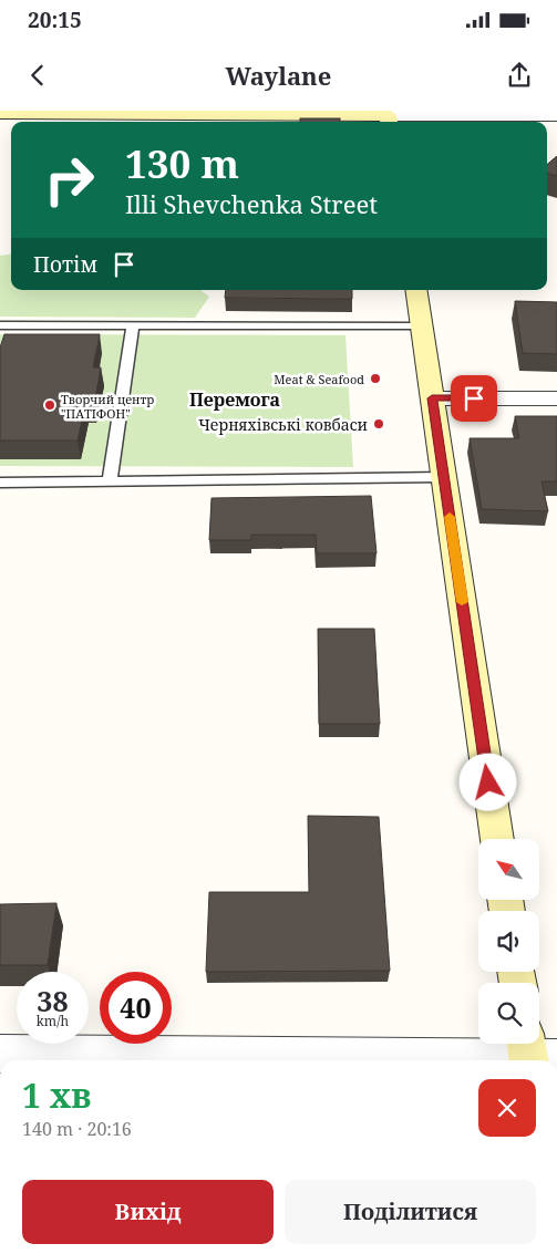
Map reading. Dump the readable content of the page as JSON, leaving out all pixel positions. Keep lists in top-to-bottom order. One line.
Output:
{"districts":["Перемога"],"places":["Meat & Seafood","Творчий центр \"ПАТІФОН\"","Черняхівські ковбаси"],"north":"top left","page":{"status":"20:15","header":"Waylane","turn":["130 m","Illi Shevchenka Street"],"then":"Потім","speed":"38 km/h","limit":"40","heading":["1 хв","140 m · 20:16"],"buttons":["Вихід","Поділитися"]}}
